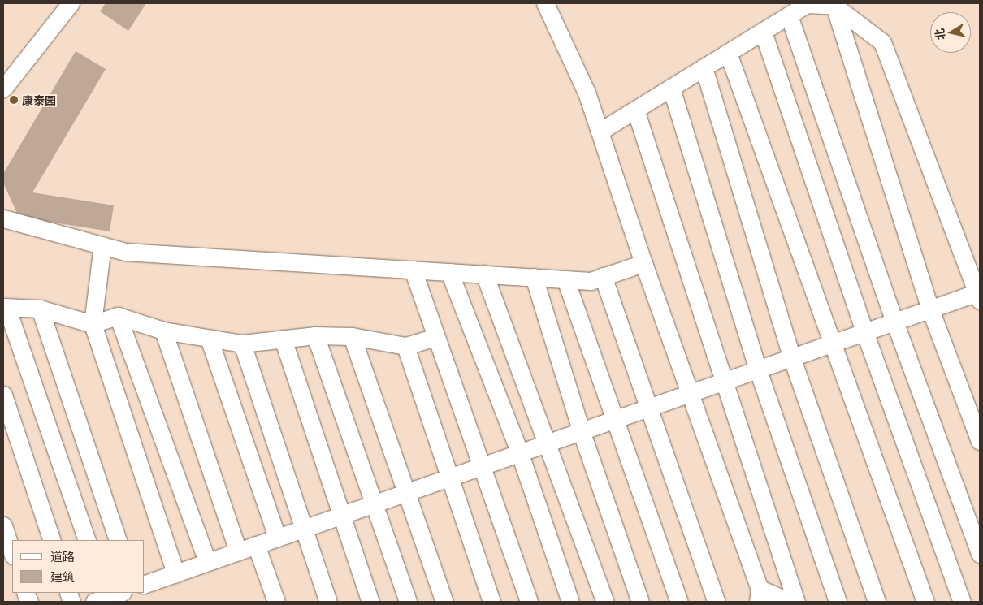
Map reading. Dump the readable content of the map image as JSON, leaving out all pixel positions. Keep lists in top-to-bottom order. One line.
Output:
{"places":["康泰园"],"legend":["道路","建筑"],"north":"left"}
